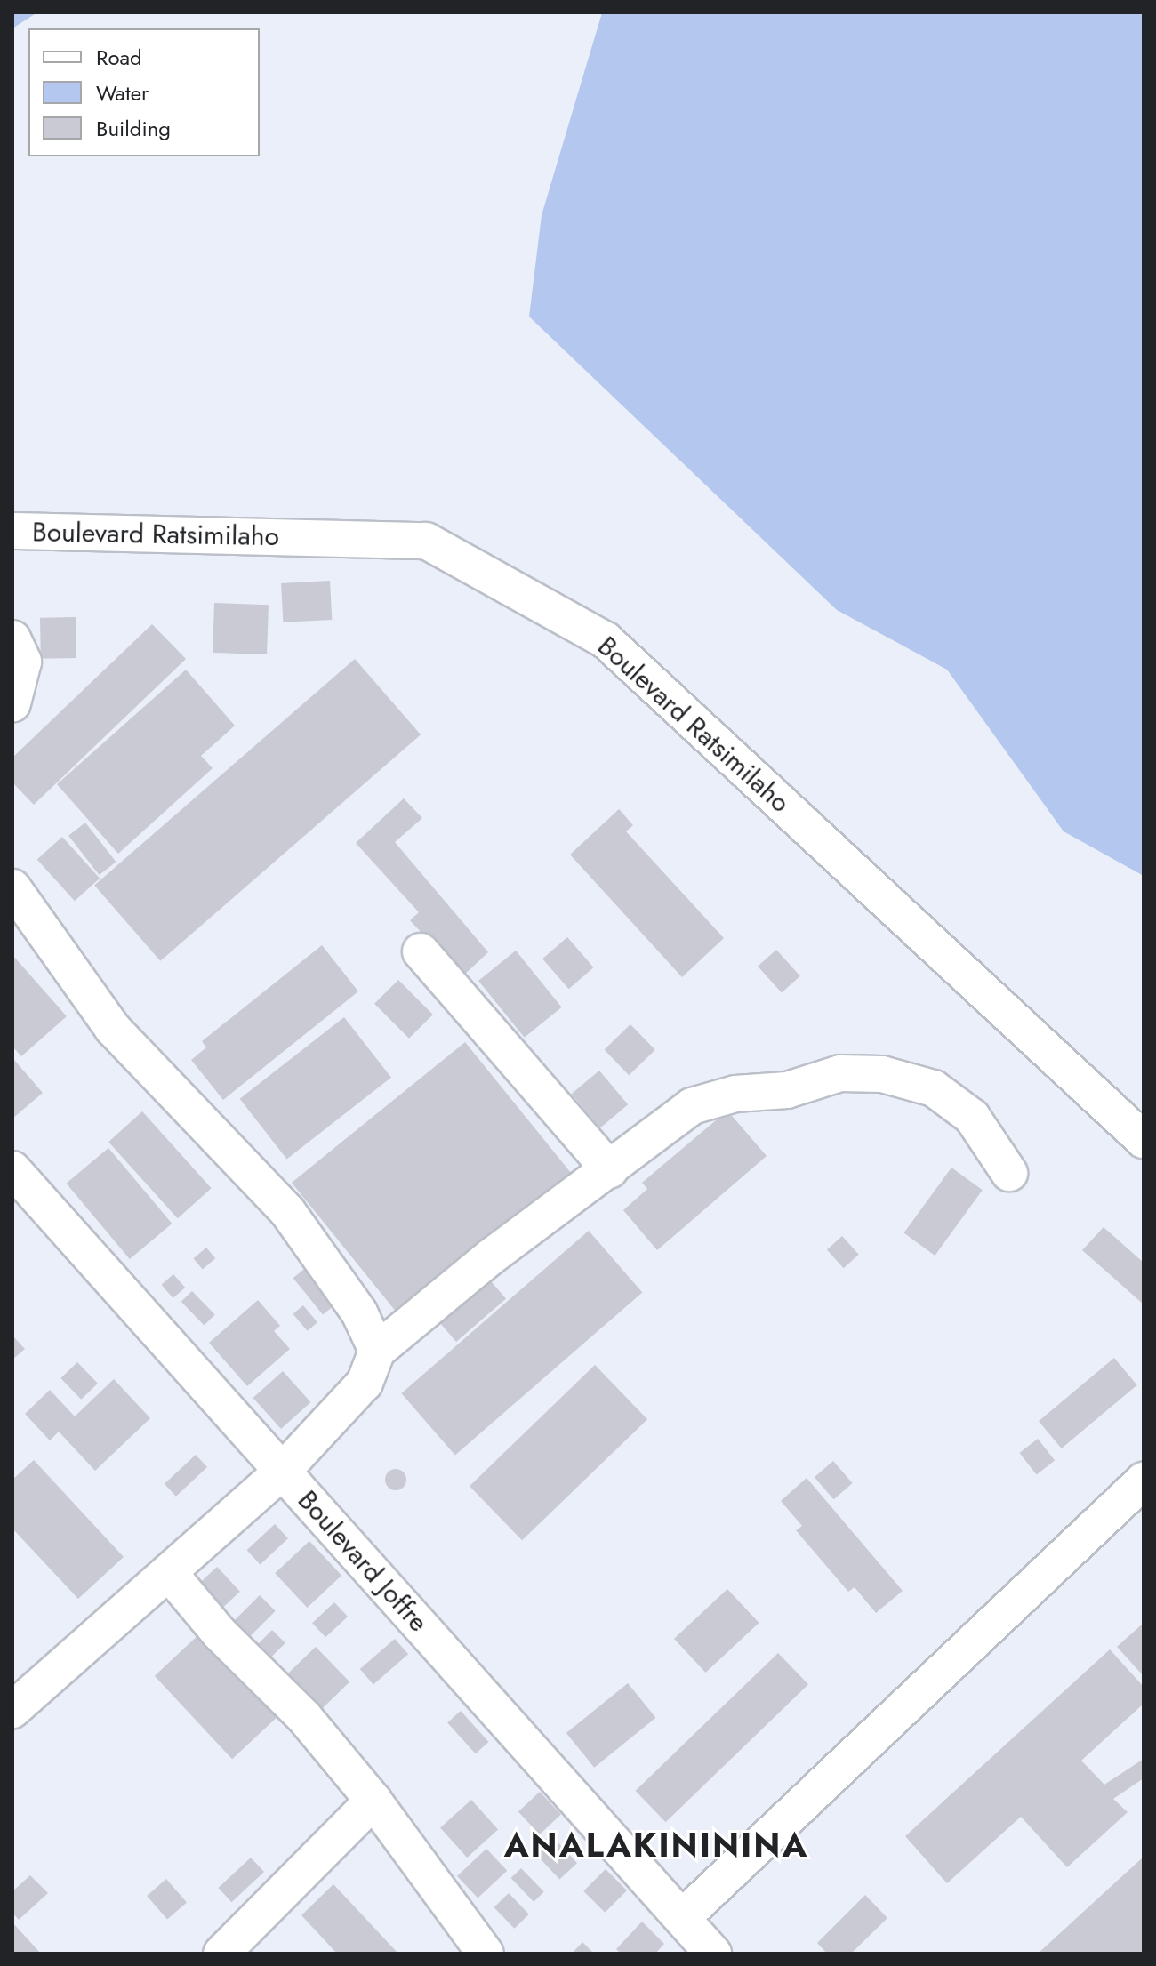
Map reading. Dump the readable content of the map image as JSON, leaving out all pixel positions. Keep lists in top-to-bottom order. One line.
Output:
{"streets":{"street":["Boulevard Ratsimilaho","Boulevard Joffre"]},"districts":["ANALAKINININA"],"legend":["Road","Water","Building"]}
